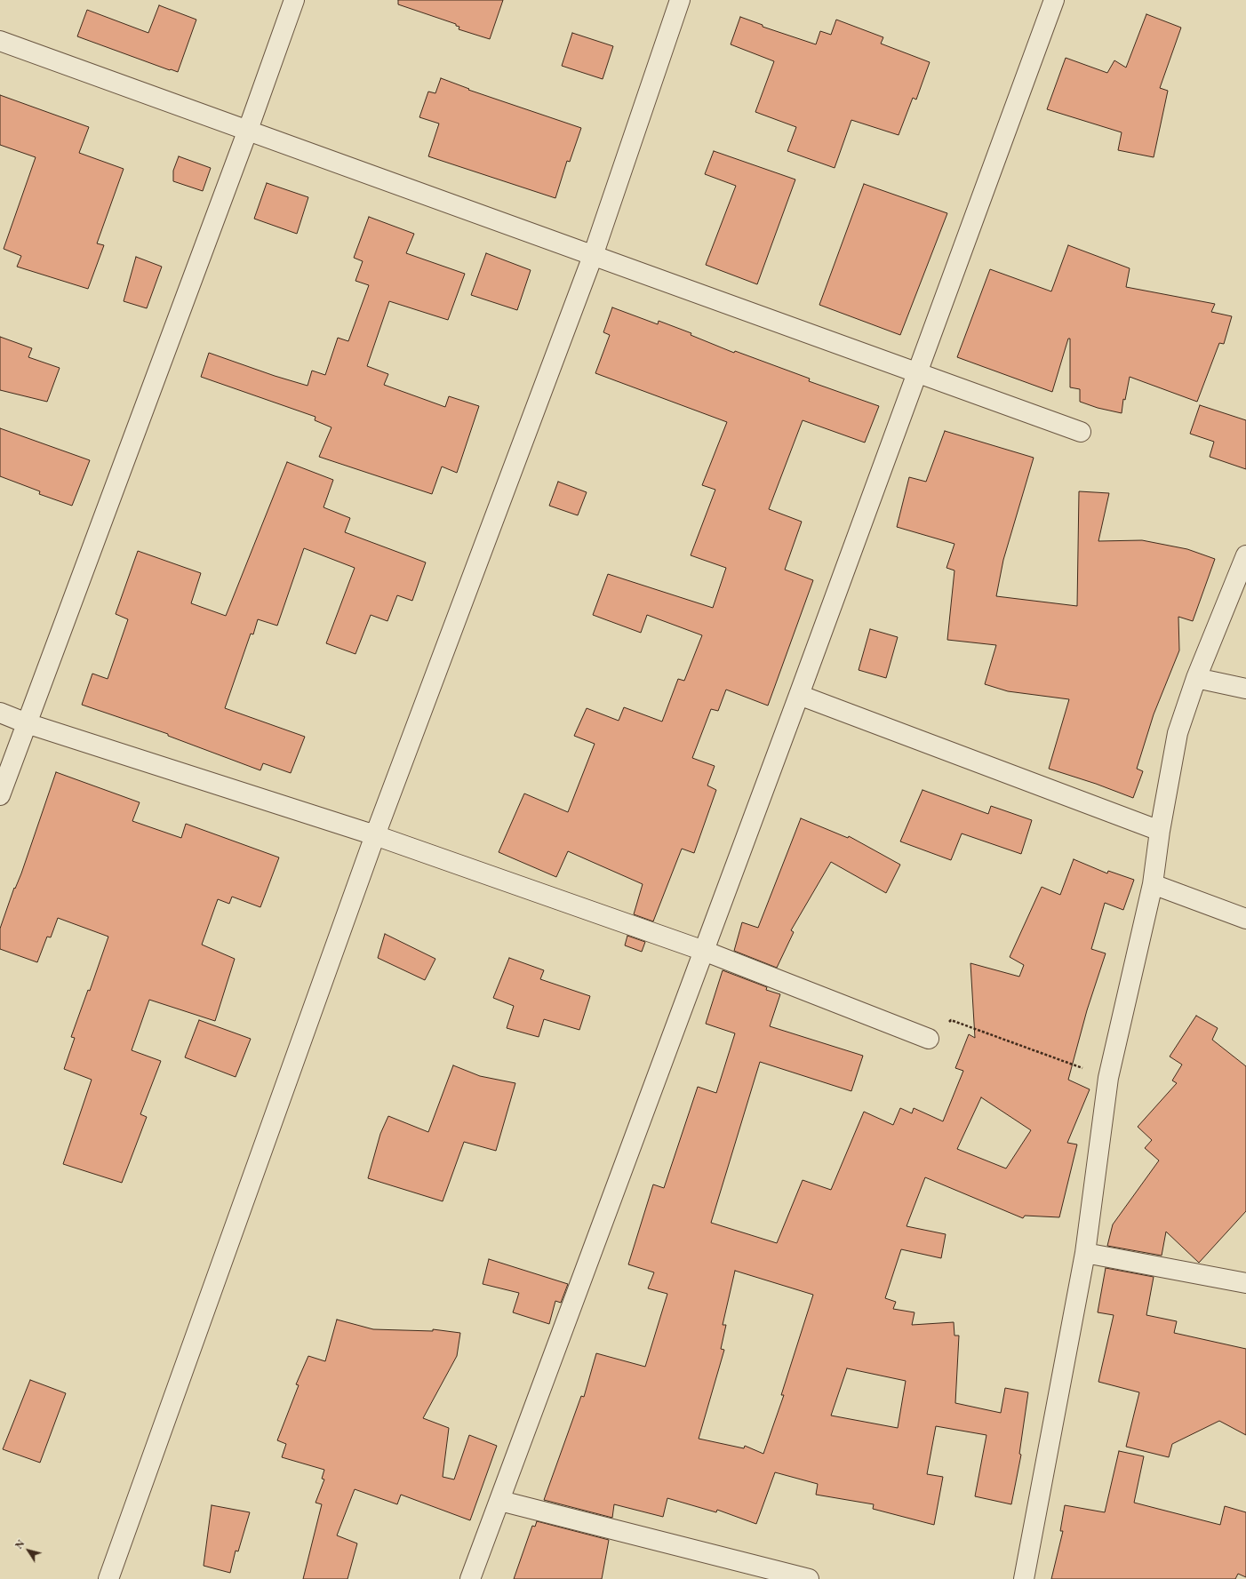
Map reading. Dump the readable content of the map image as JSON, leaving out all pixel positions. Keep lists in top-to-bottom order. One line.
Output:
{"north":"top left"}
